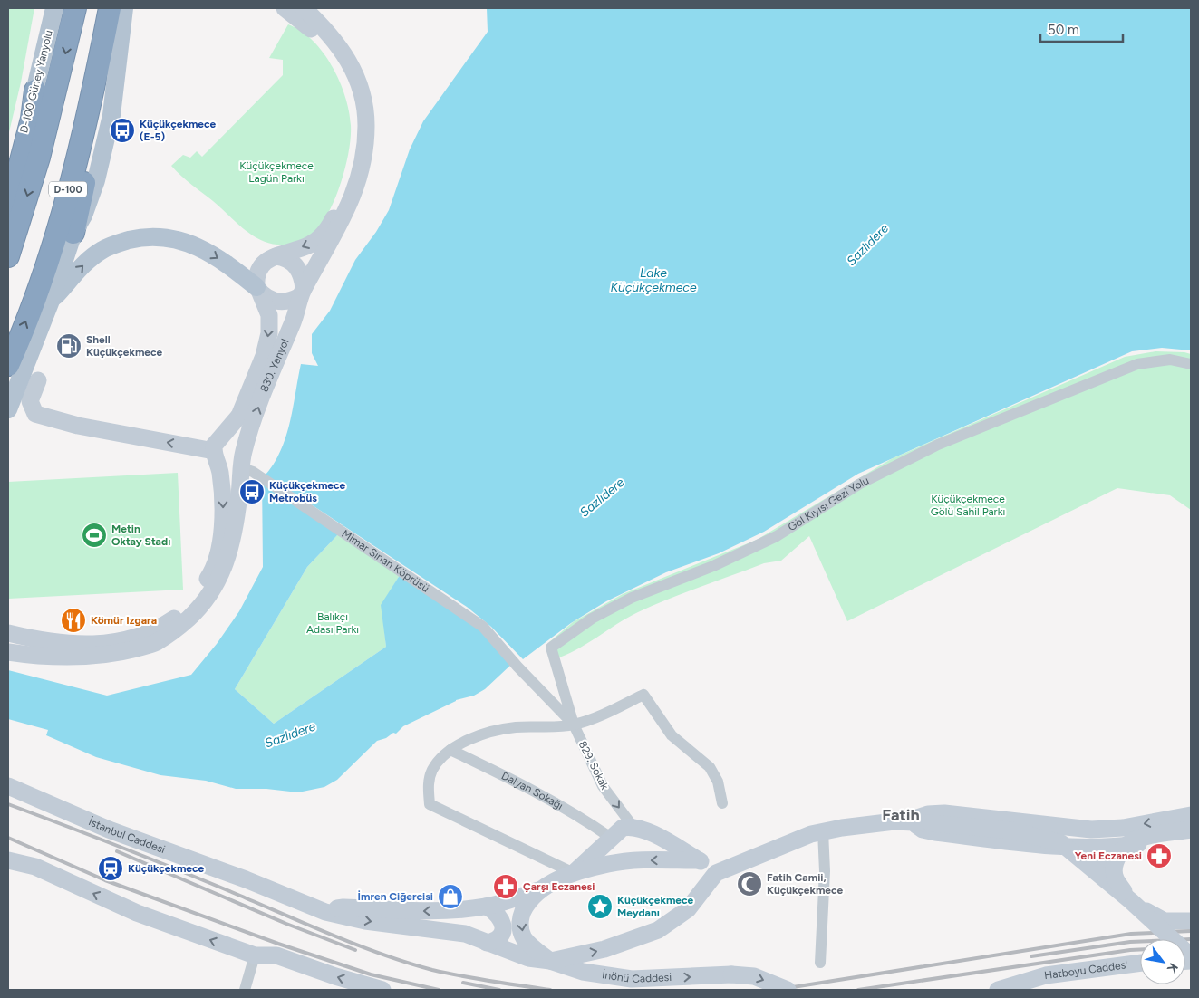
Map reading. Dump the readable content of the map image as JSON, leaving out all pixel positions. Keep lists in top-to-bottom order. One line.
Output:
{"streets":{"highway":["D-100"],"main road":["D-100 Güney Yanyolu","830. Yanyol","İstanbul Caddesi","Hatboyu Caddes'","İnönü Caddesi"],"street":["Göl Kıyısı Gezi Yolu","Mimar Sinan Köprüsü","829. Sokak","Dalyan Sokağı"]},"crossings":[["830. Yanyol","Mimar Sinan Köprüsü"],["Göl Kıyısı Gezi Yolu","Mimar Sinan Köprüsü"],["Göl Kıyısı Gezi Yolu","829. Sokak"],["Mimar Sinan Köprüsü","829. Sokak"],["İstanbul Caddesi","İnönü Caddesi"]],"one_way":["829. Sokak"],"districts":["Fatih"],"water":["Sazlıdere","Lake Küçükçekmece"],"parks":["Küçükçekmece Lagün Parkı","Küçükçekmece Gölü Sahil Parkı","Balıkçı Adası Parkı"],"places":{"bus stop":["Küçükçekmece (E-5)","Küçükçekmece Metrobüs"],"fuel station":["Shell Küçükçekmece"],"sports":["Metin Oktay Stadı"],"restaurant":["Kömür Izgara"],"pharmacy":["Yeni Eczanesi","Çarşı Eczanesi"],"station":["Küçükçekmece"],"mosque":["Fatih Camii, Küçükçekmece"],"shop":["İmren Ciğercisi"],"place":["Küçükçekmece Meydanı"]},"scale_bar":"50 m","north":"bottom right"}
